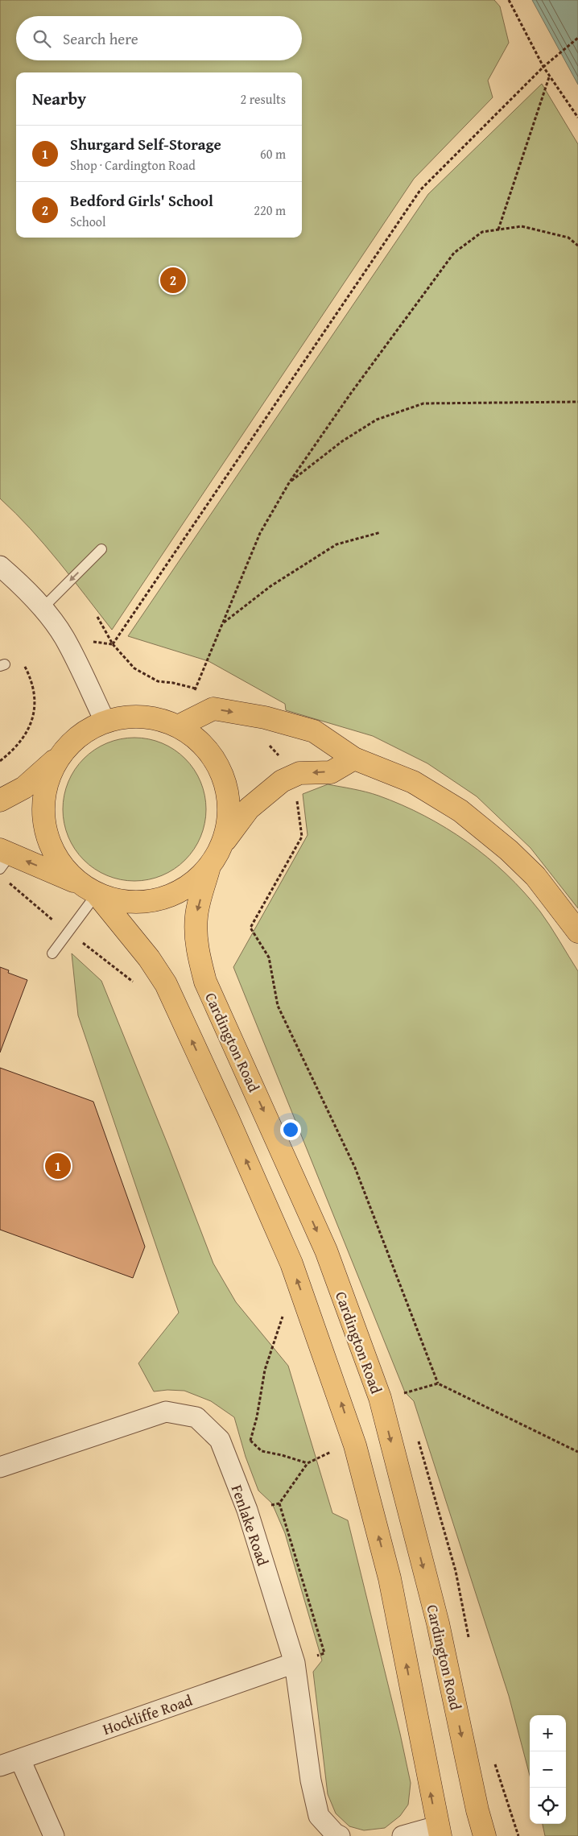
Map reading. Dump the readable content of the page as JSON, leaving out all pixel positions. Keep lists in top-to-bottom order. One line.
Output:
{"streets":{"main road":["Cardington Road"],"street":["Fenlake Road","Hockliffe Road"]},"crossings":[["Fenlake Road","Hockliffe Road"]],"page":{"search":"Search here","heading":["Nearby","2 results"],"list":[{"mark":"1","name":"Shurgard Self-Storage","note":"Shop · Cardington Road","value":"60 m"},{"mark":"2","name":"Bedford Girls' School","note":"School","value":"220 m"}],"pins":["2","1"],"map_buttons":["+","−"]}}
